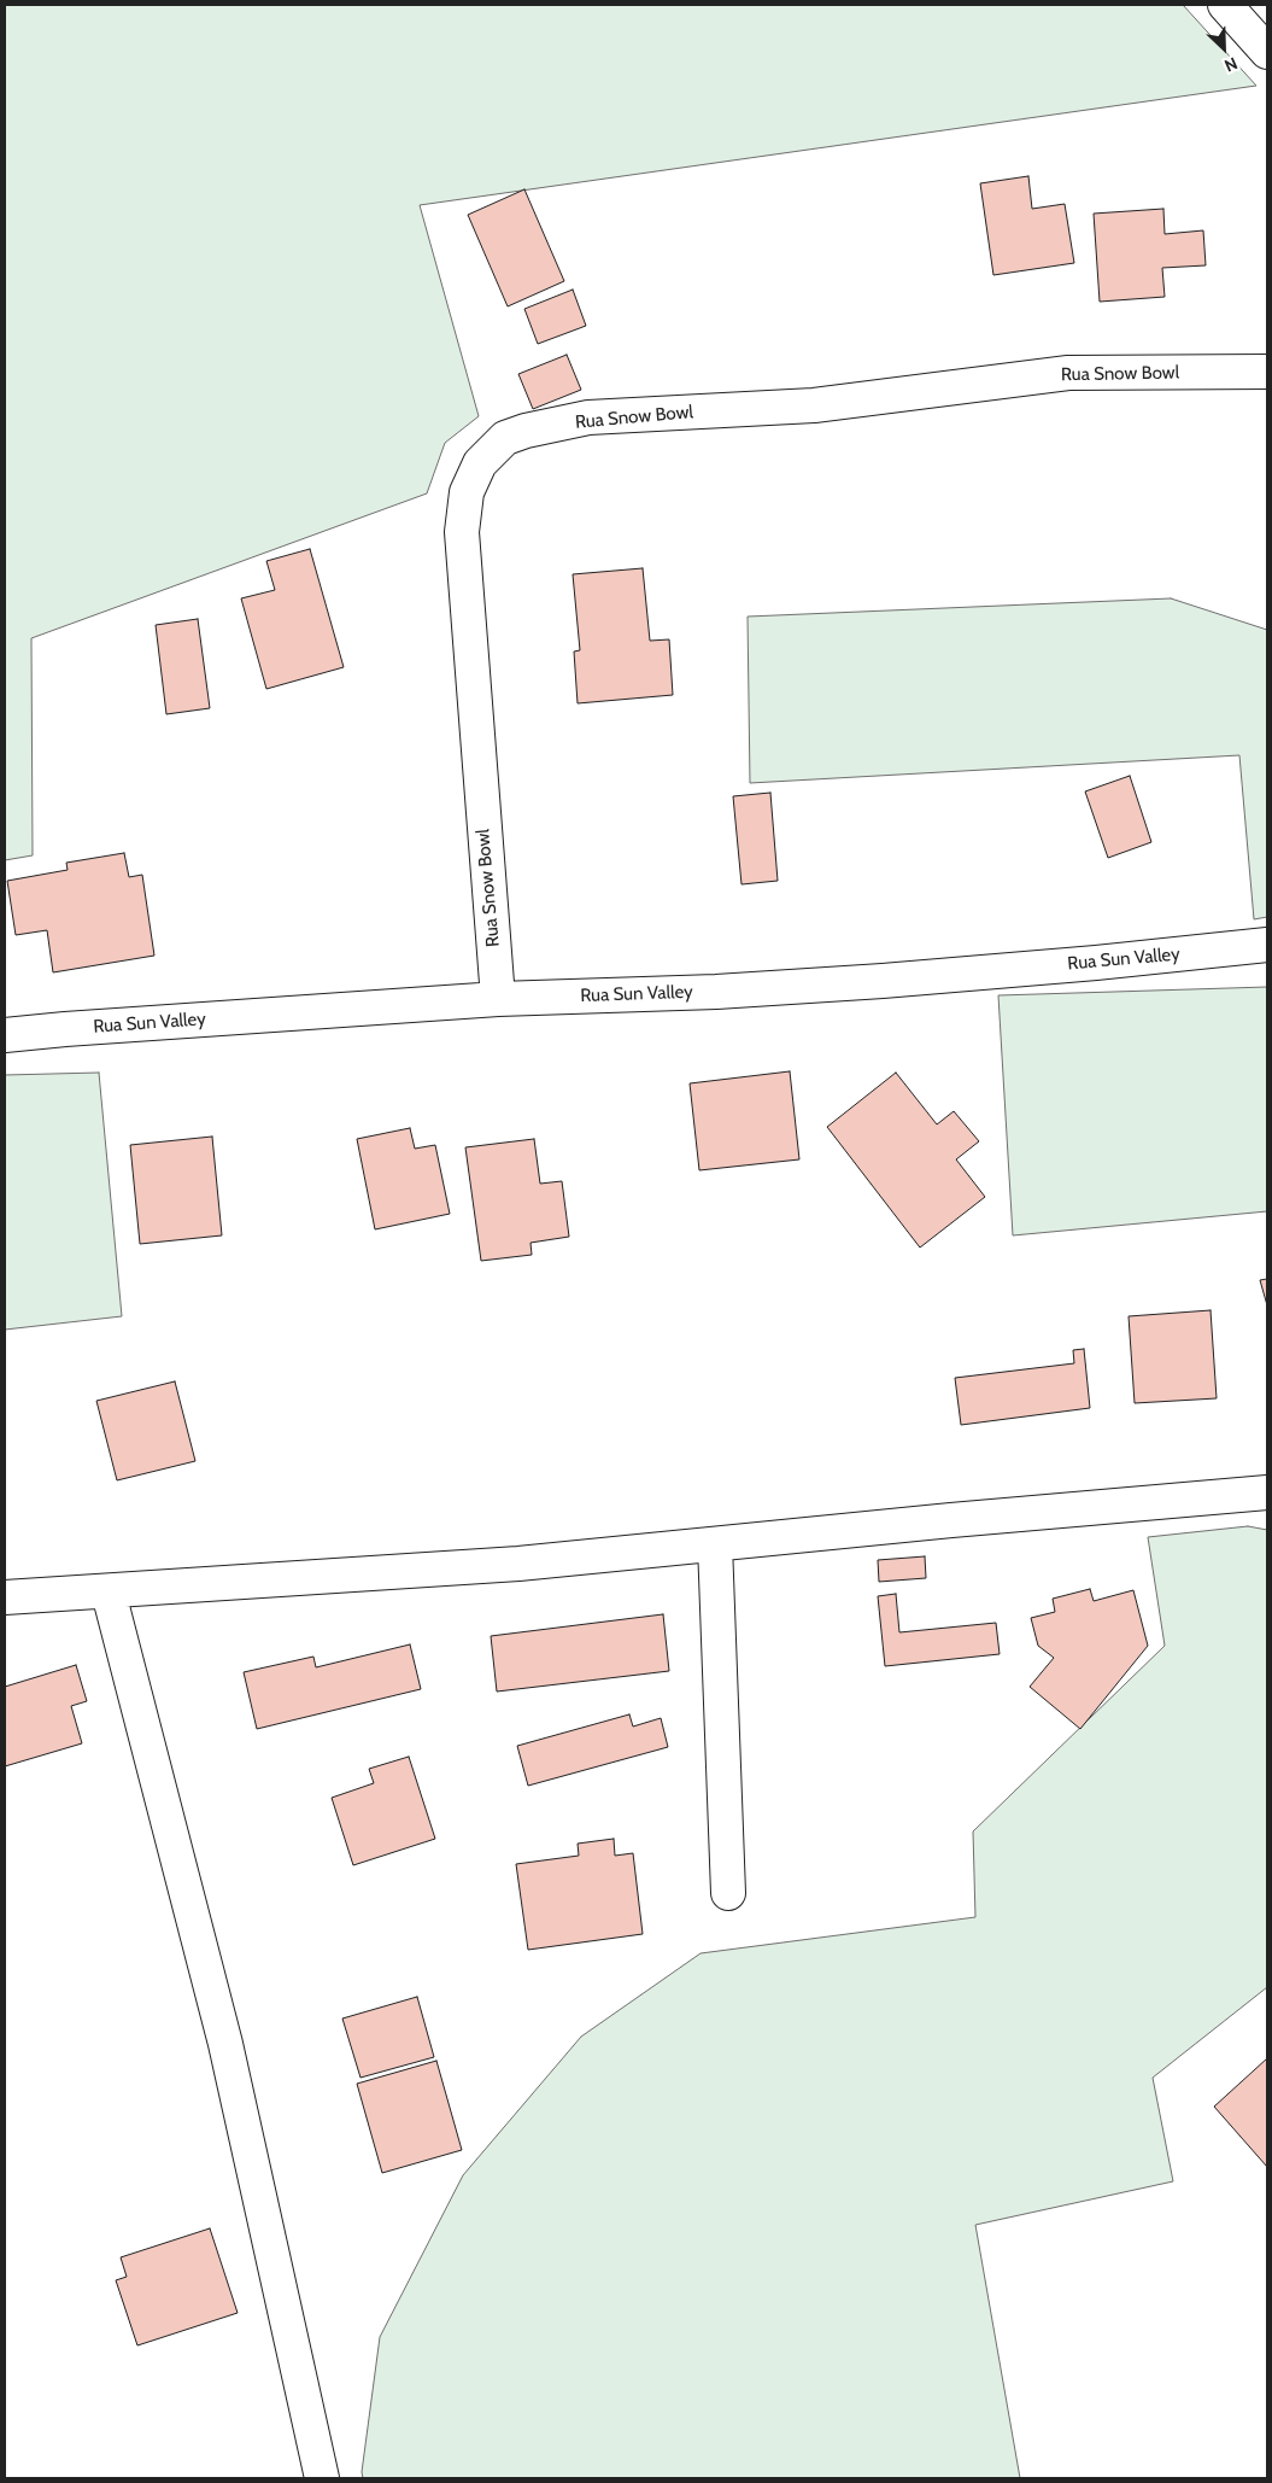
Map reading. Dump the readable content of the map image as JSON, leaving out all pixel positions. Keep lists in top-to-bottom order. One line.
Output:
{"streets":{"street":["Rua Snow Bowl","Rua Sun Valley"]},"crossings":[["Rua Snow Bowl","Rua Sun Valley"]],"north":"bottom right"}
